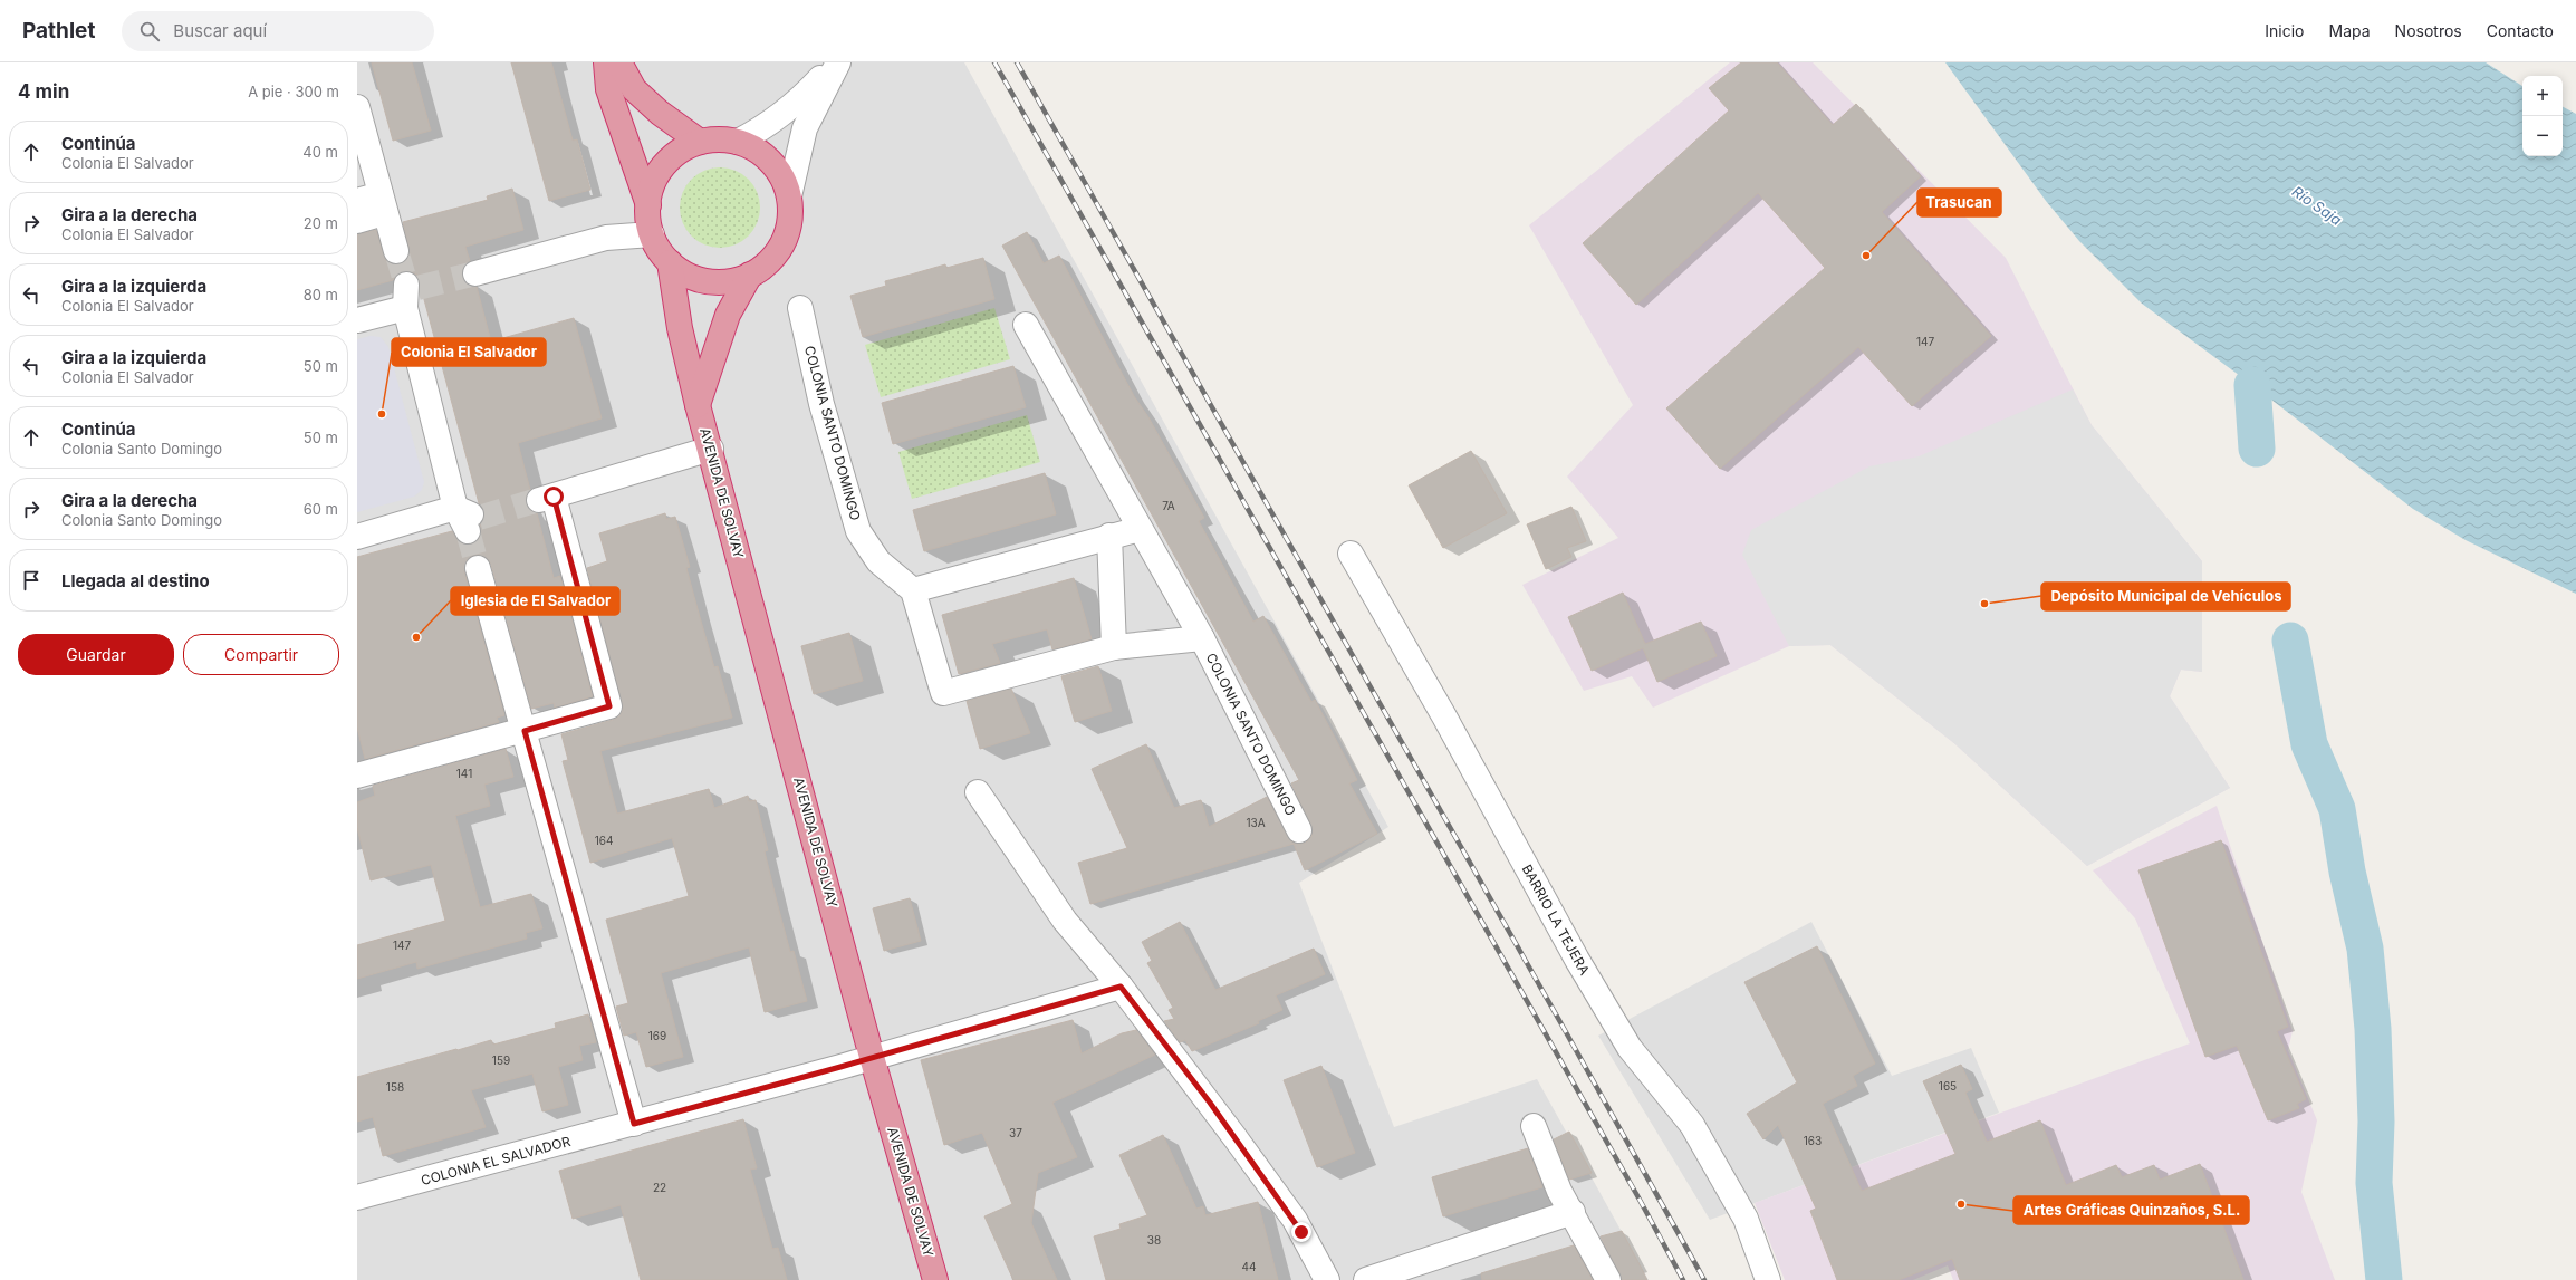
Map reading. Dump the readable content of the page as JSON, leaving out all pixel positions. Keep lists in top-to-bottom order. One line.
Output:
{"streets":{"highway":["AVENIDA DE SOLVAY"],"street":["COLONIA SANTO DOMINGO","BARRIO LA TEJERA","COLONIA EL SALVADOR"]},"crossings":[["AVENIDA DE SOLVAY","COLONIA EL SALVADOR"]],"water":["Río Saja"],"places":["Trasucan","Colonia El Salvador","Depósito Municipal de Vehículos","Iglesia de El Salvador","Artes Gráficas Quinzaños, S.L."],"house_numbers":["147","7A","141","13A","164","147","169","159","165","158","37","163","22","38","44"],"page":{"header":"Pathlet","search":"Buscar aquí","nav":["Inicio","Mapa","Nosotros","Contacto"],"heading":["4 min","A pie · 300 m"],"map_buttons":["+","−"],"list":[["Continúa","Colonia El Salvador","40 m"],["Gira a la derecha","Colonia El Salvador","20 m"],["Gira a la izquierda","Colonia El Salvador","80 m"],["Gira a la izquierda","Colonia El Salvador","50 m"],["Continúa","Colonia Santo Domingo","50 m"],["Gira a la derecha","Colonia Santo Domingo","60 m"],"Llegada al destino"],"buttons":["Guardar","Compartir"]}}
